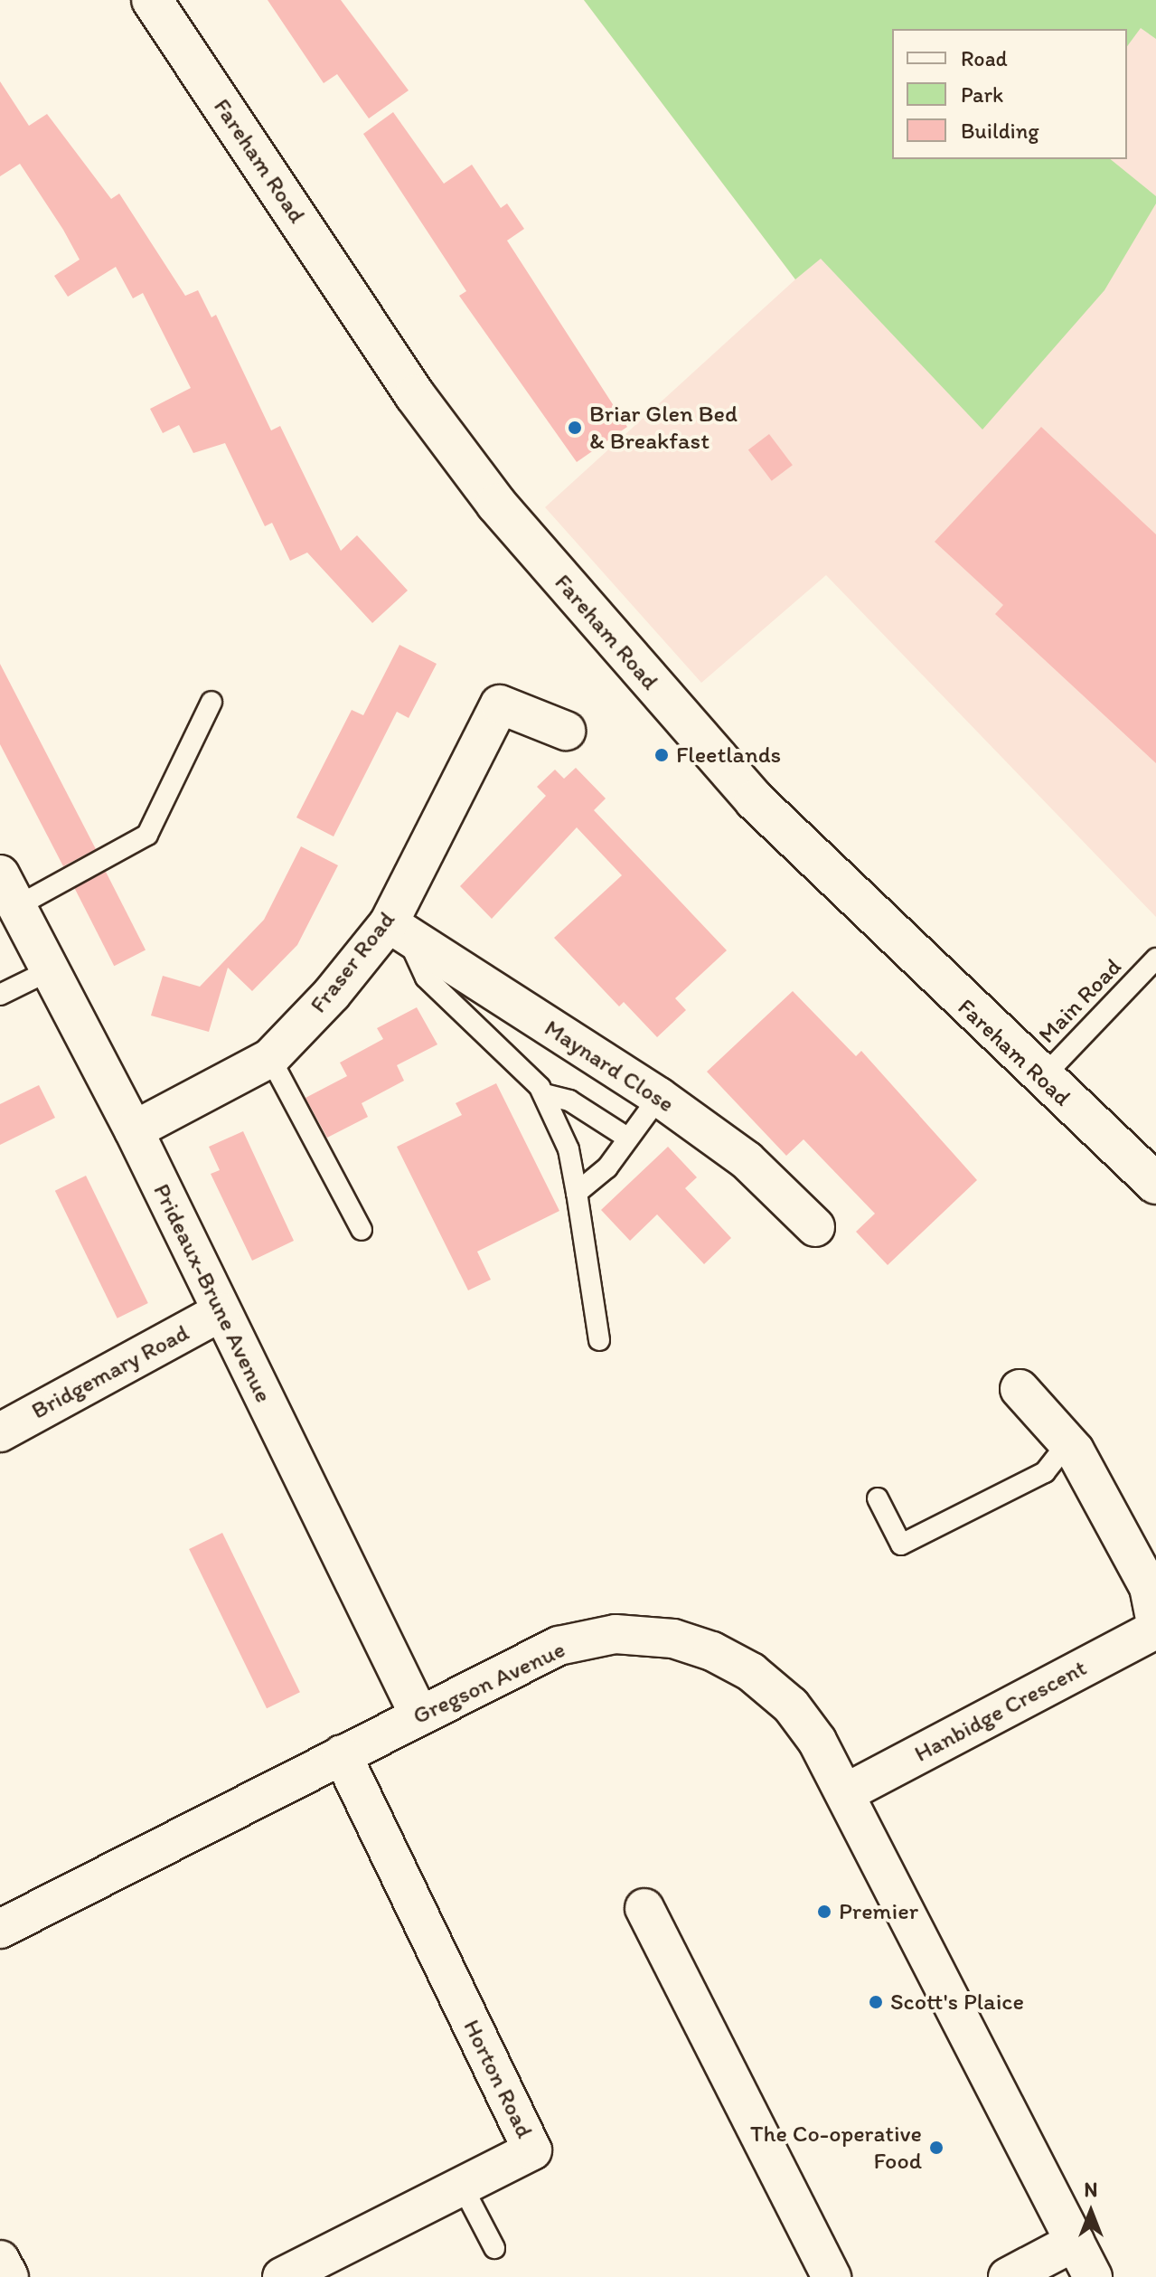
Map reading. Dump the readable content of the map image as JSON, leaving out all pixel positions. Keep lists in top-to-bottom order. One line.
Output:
{"streets":{"main road":["Fareham Road"],"street":["Fraser Road","Maynard Close","Prideaux-Brune Avenue","Bridgemary Road","Gregson Avenue","Hanbidge Crescent","Horton Road"],"lane":["Main Road"]},"crossings":[["Fareham Road","Main Road"],["Fraser Road","Maynard Close"],["Fraser Road","Prideaux-Brune Avenue"],["Prideaux-Brune Avenue","Bridgemary Road"],["Prideaux-Brune Avenue","Gregson Avenue"],["Gregson Avenue","Hanbidge Crescent"],["Gregson Avenue","Horton Road"]],"places":["Briar Glen Bed & Breakfast","Fleetlands","Premier","Scott's Plaice","The Co-operative Food"],"legend":["Road","Park","Building"],"north":"top"}
